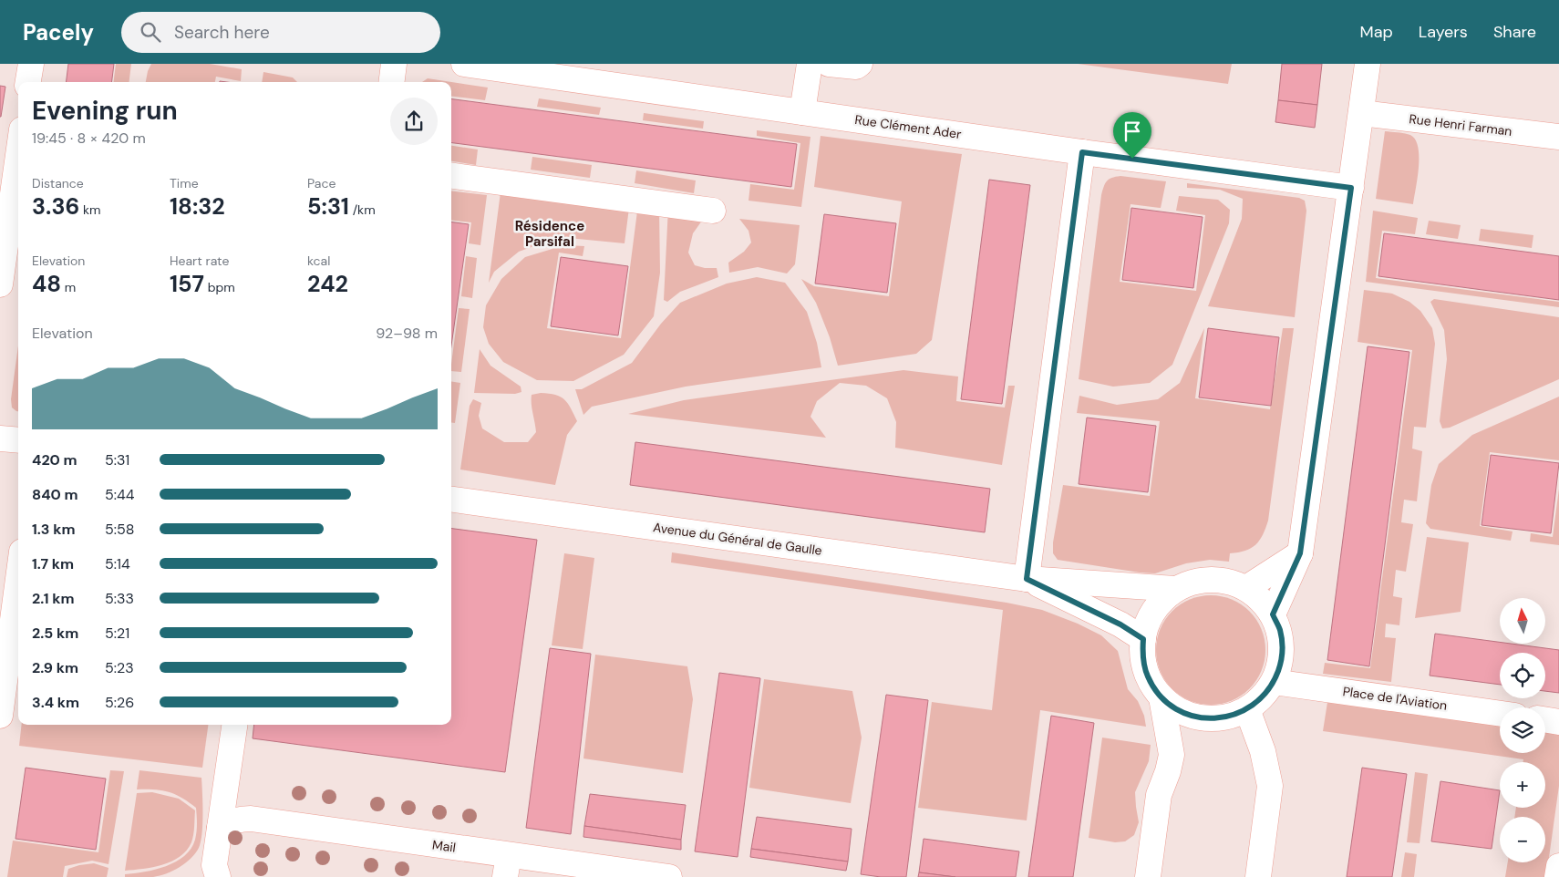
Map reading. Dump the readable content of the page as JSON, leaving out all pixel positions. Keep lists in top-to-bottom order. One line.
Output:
{"streets":{"street":["Rue Henri Farman","Rue Clément Ader","Avenue du Général de Gaulle","Place de l'Aviation","Mail"]},"crossings":[["Avenue du Général de Gaulle","Place de l'Aviation"]],"districts":["Résidence Parsifal"],"north":"top","page":{"header":"Pacely","search":"Search here","nav":["Map","Layers","Share"],"heading":["Evening run","19:45 · 8 × 420 m"],"stats":[["Distance","3.36 km"],["Time","18:32"],["Pace","5:31 /km"],["Elevation","48 m"],["Heart rate","157 bpm"],["kcal","242"]],"chart":["Elevation","92–98 m"],"list":[{"name":"420 m","note":"5:31"},{"name":"840 m","note":"5:44"},{"name":"1.3 km","note":"5:58"},{"name":"1.7 km","note":"5:14"},{"name":"2.1 km","note":"5:33"},{"name":"2.5 km","note":"5:21"},{"name":"2.9 km","note":"5:23"},{"name":"3.4 km","note":"5:26"}],"map_buttons":["+","−"]}}
